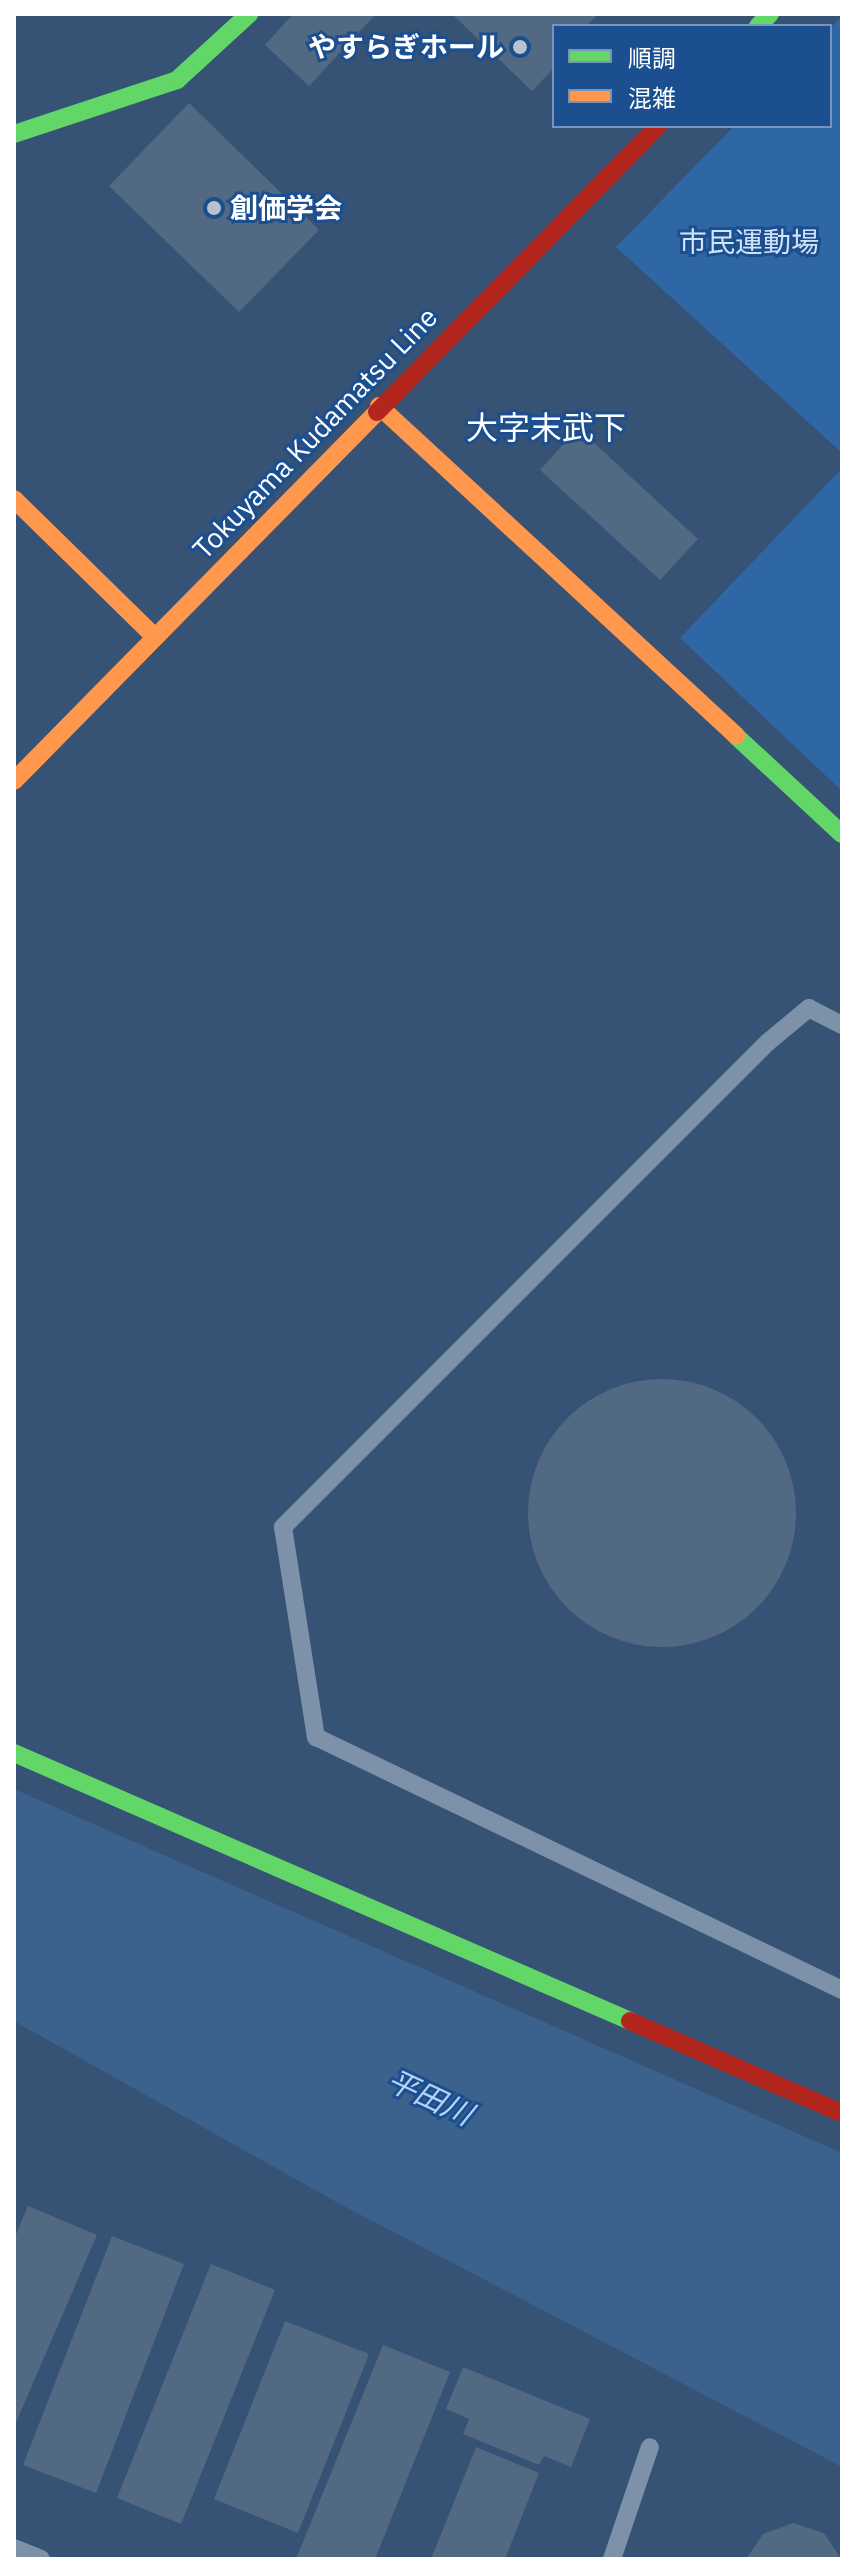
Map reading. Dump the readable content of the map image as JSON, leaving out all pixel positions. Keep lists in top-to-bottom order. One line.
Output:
{"streets":{"street":["Tokuyama Kudamatsu Line"]},"districts":["大字末武下"],"water":["平田川"],"parks":["市民運動場"],"places":["やすらぎホール","創価学会"],"legend":["順調","混雑"]}
